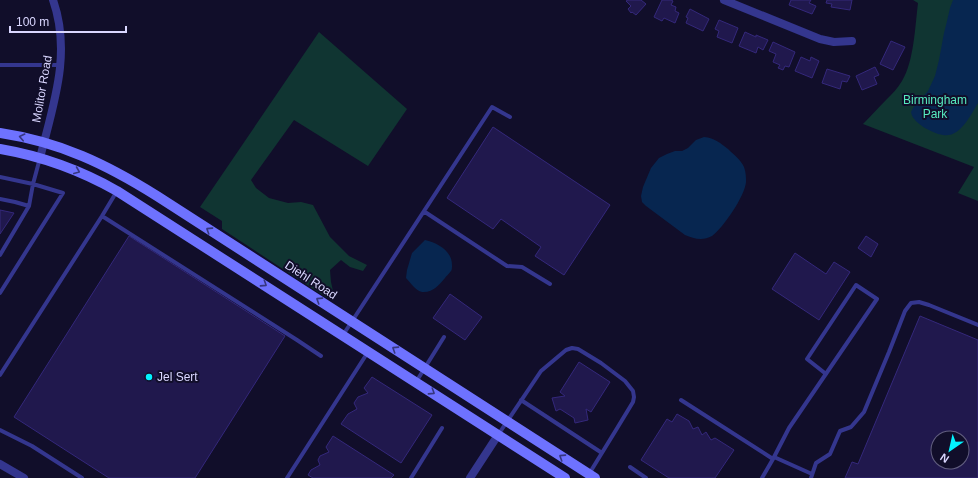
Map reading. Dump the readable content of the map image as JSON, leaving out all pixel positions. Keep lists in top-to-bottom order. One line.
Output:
{"streets":{"street":["Molitor Road","Diehl Road"]},"crossings":[["Molitor Road","Diehl Road"]],"parks":["Birmingham Park"],"places":["Jel Sert"],"scale_bar":"100 m","north":"bottom left"}
